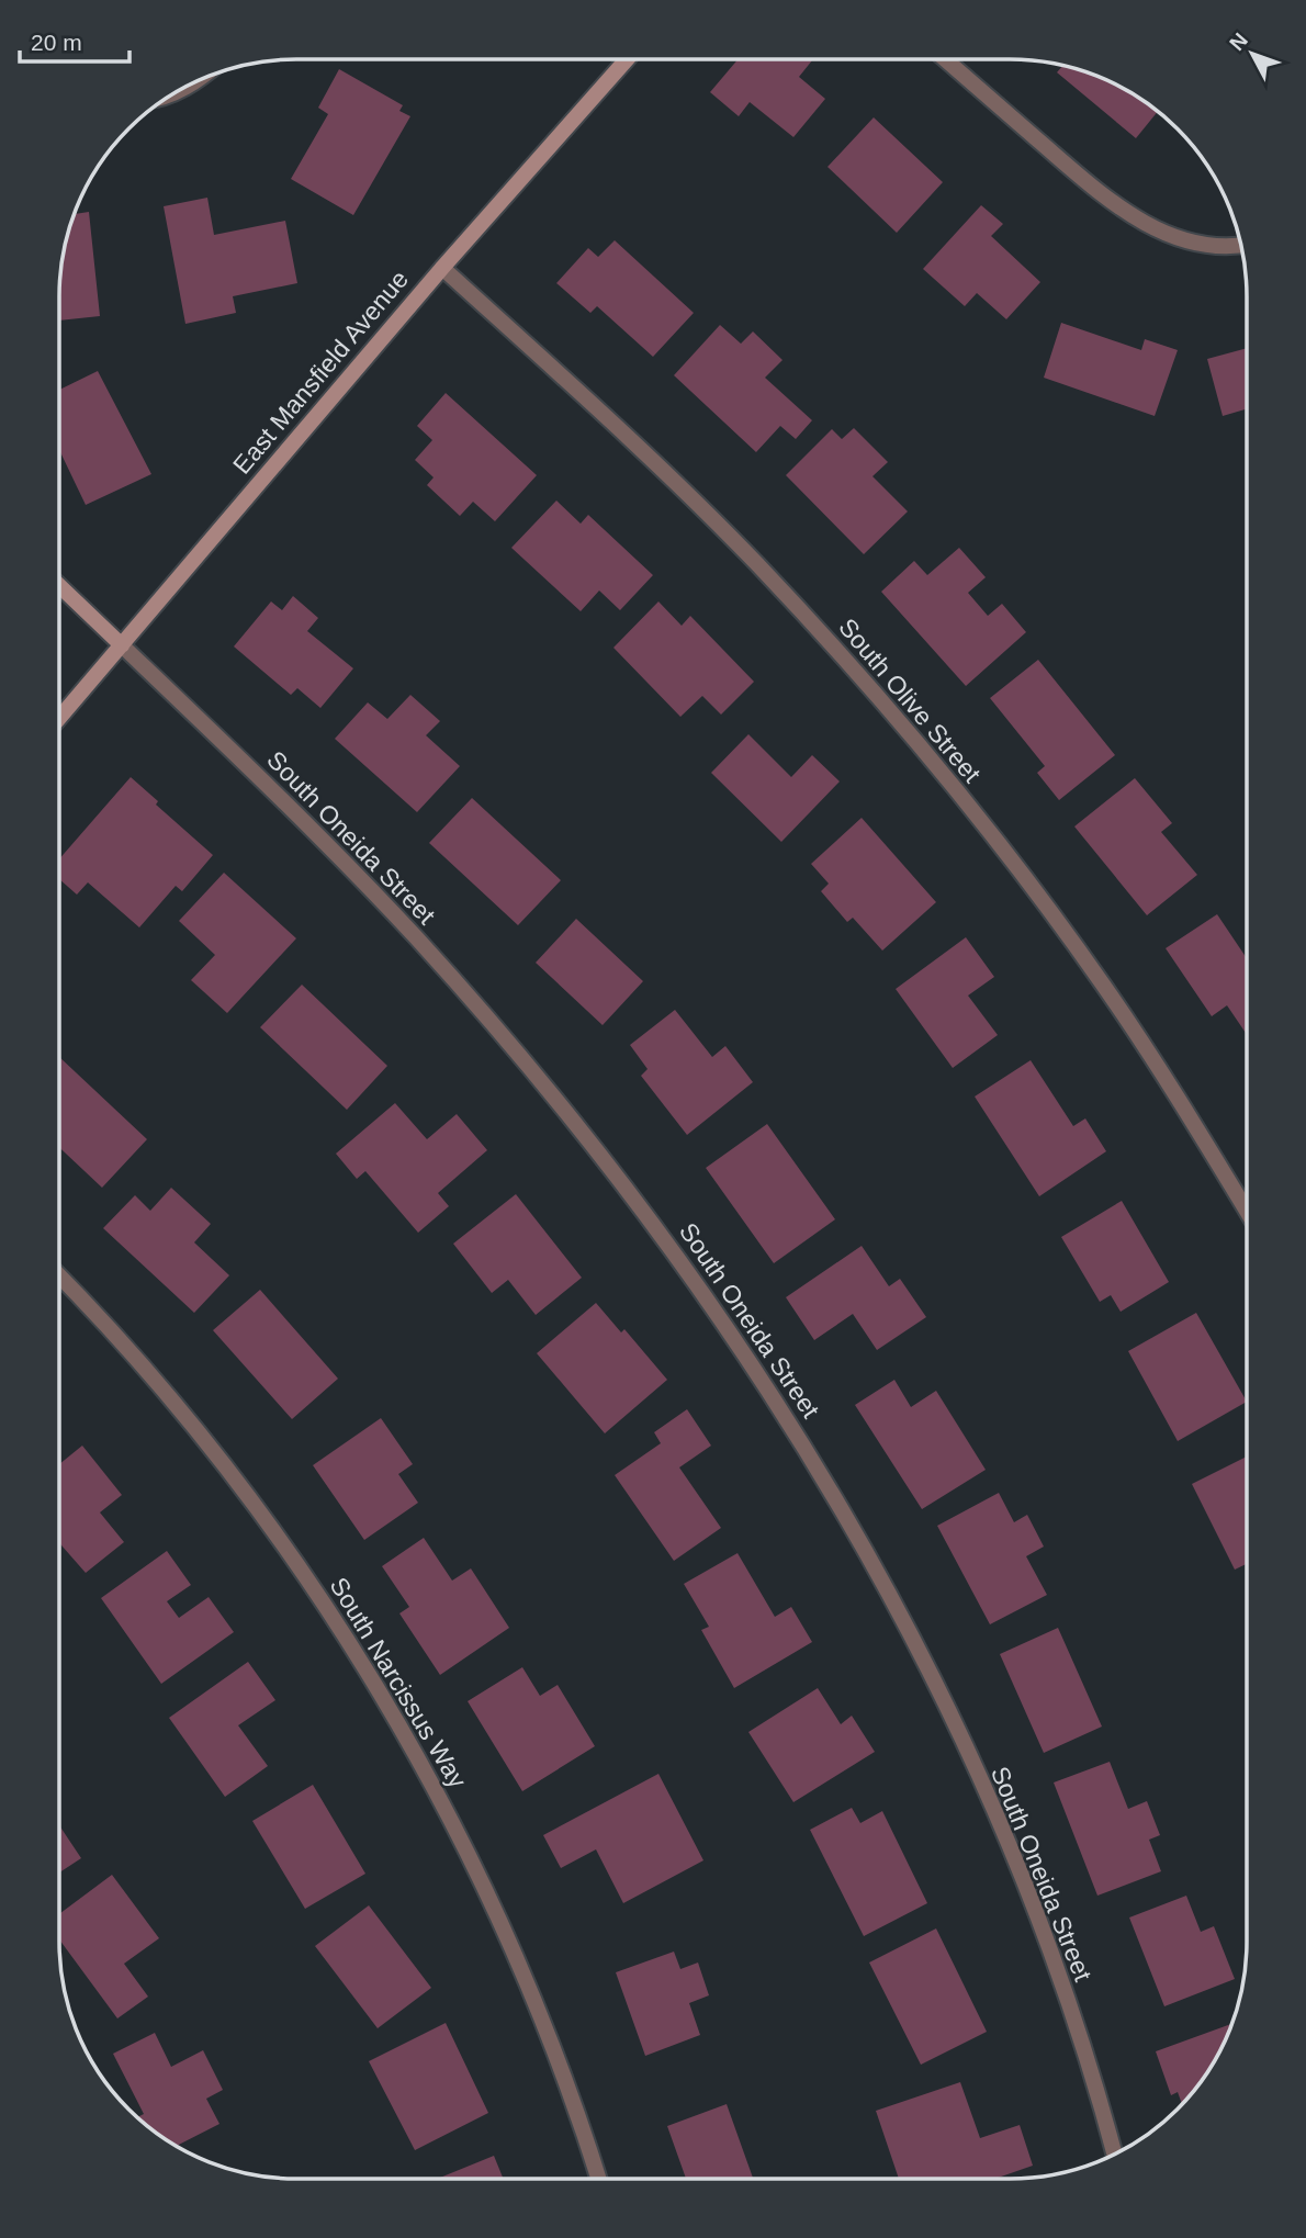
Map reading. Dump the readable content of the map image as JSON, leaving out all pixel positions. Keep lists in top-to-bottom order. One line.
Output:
{"streets":{"street":["East Mansfield Avenue","South Olive Street","South Oneida Street","South Narcissus Way"]},"crossings":[["East Mansfield Avenue","South Olive Street"],["East Mansfield Avenue","South Oneida Street"]],"scale_bar":"20 m","north":"top left"}
